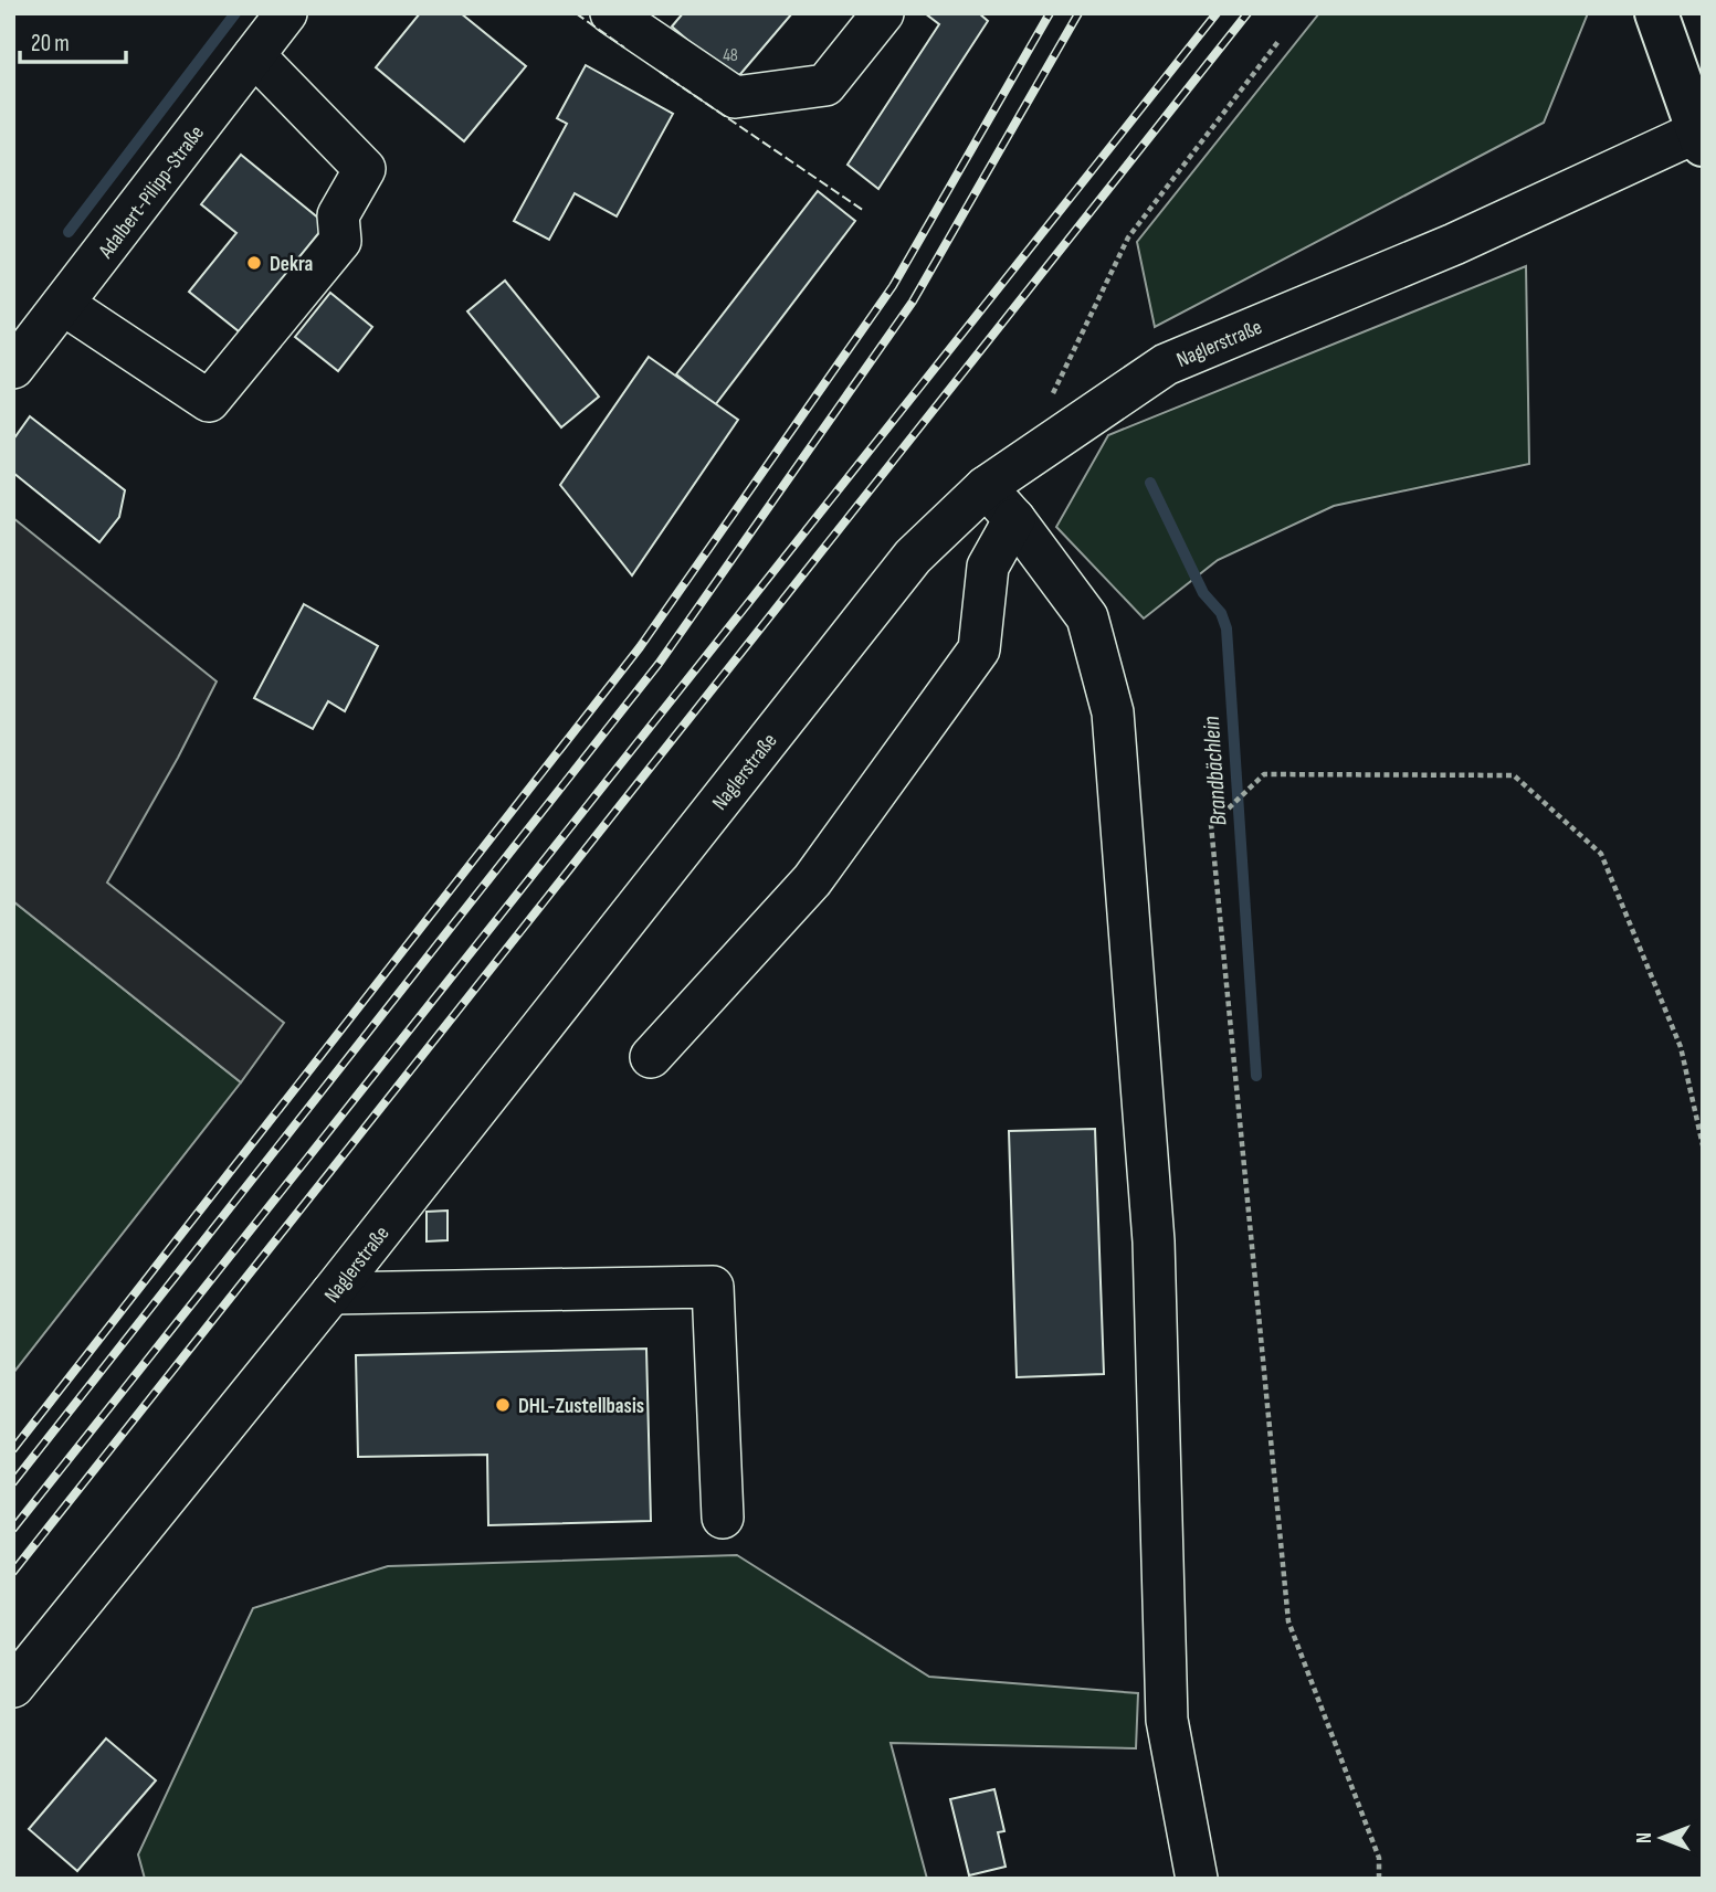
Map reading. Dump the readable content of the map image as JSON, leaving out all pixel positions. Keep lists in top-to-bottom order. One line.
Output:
{"streets":{"street":["Adalbert-Pilipp-Straße","Naglerstraße"]},"water":["Brandbächlein"],"places":["Dekra","DHL-Zustellbasis"],"house_numbers":["48"],"scale_bar":"20 m","north":"left"}
